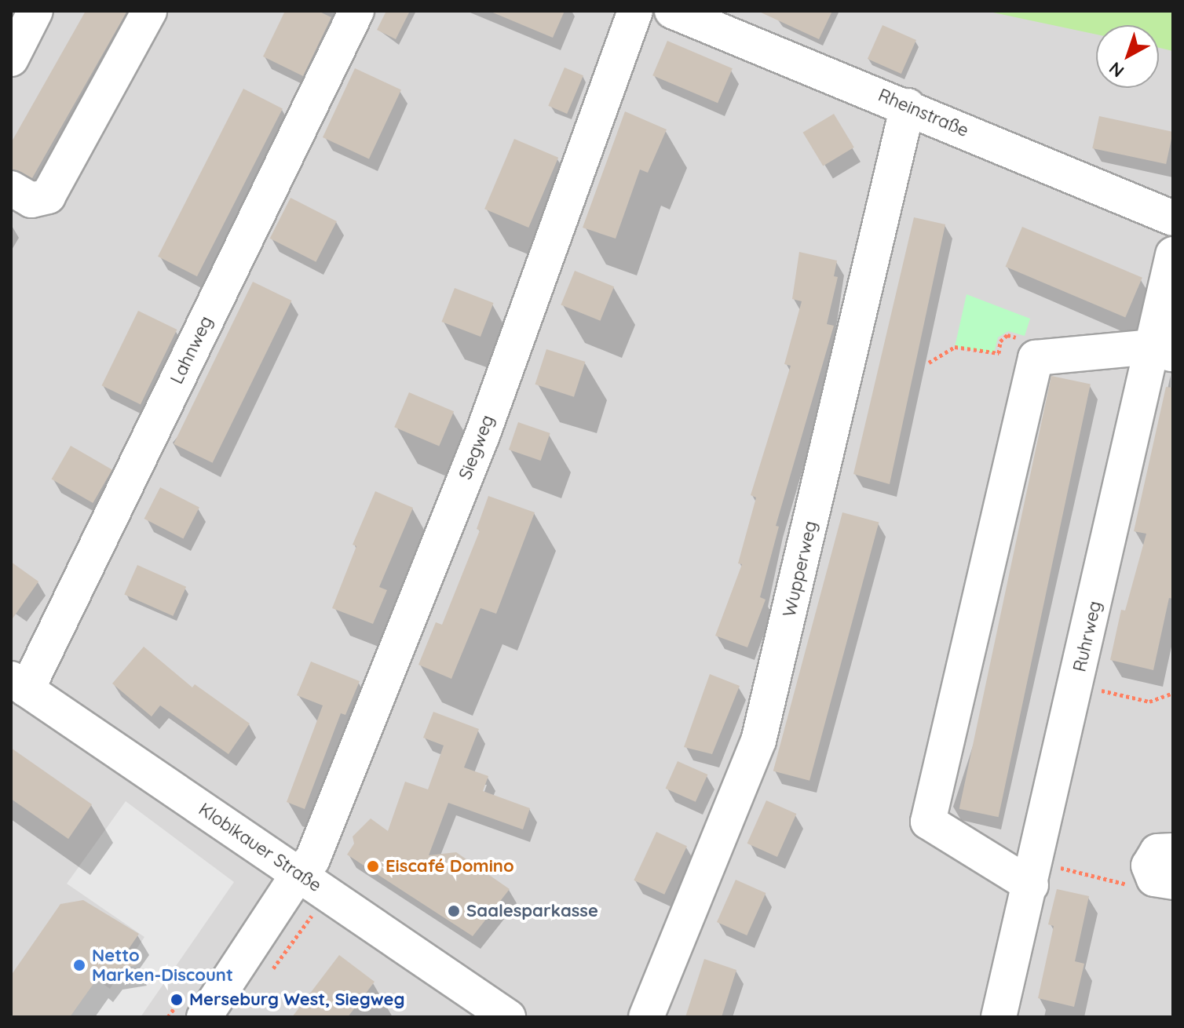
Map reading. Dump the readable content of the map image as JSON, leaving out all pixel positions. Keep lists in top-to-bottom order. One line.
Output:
{"streets":{"street":["Rheinstraße","Lahnweg","Siegweg","Wupperweg","Ruhrweg","Klobikauer Straße"]},"crossings":[["Rheinstraße","Wupperweg"],["Lahnweg","Klobikauer Straße"],["Siegweg","Klobikauer Straße"]],"places":["Eiscafé Domino","Saalesparkasse","Netto Marken-Discount","Merseburg West, Siegweg"],"north":"bottom left"}
